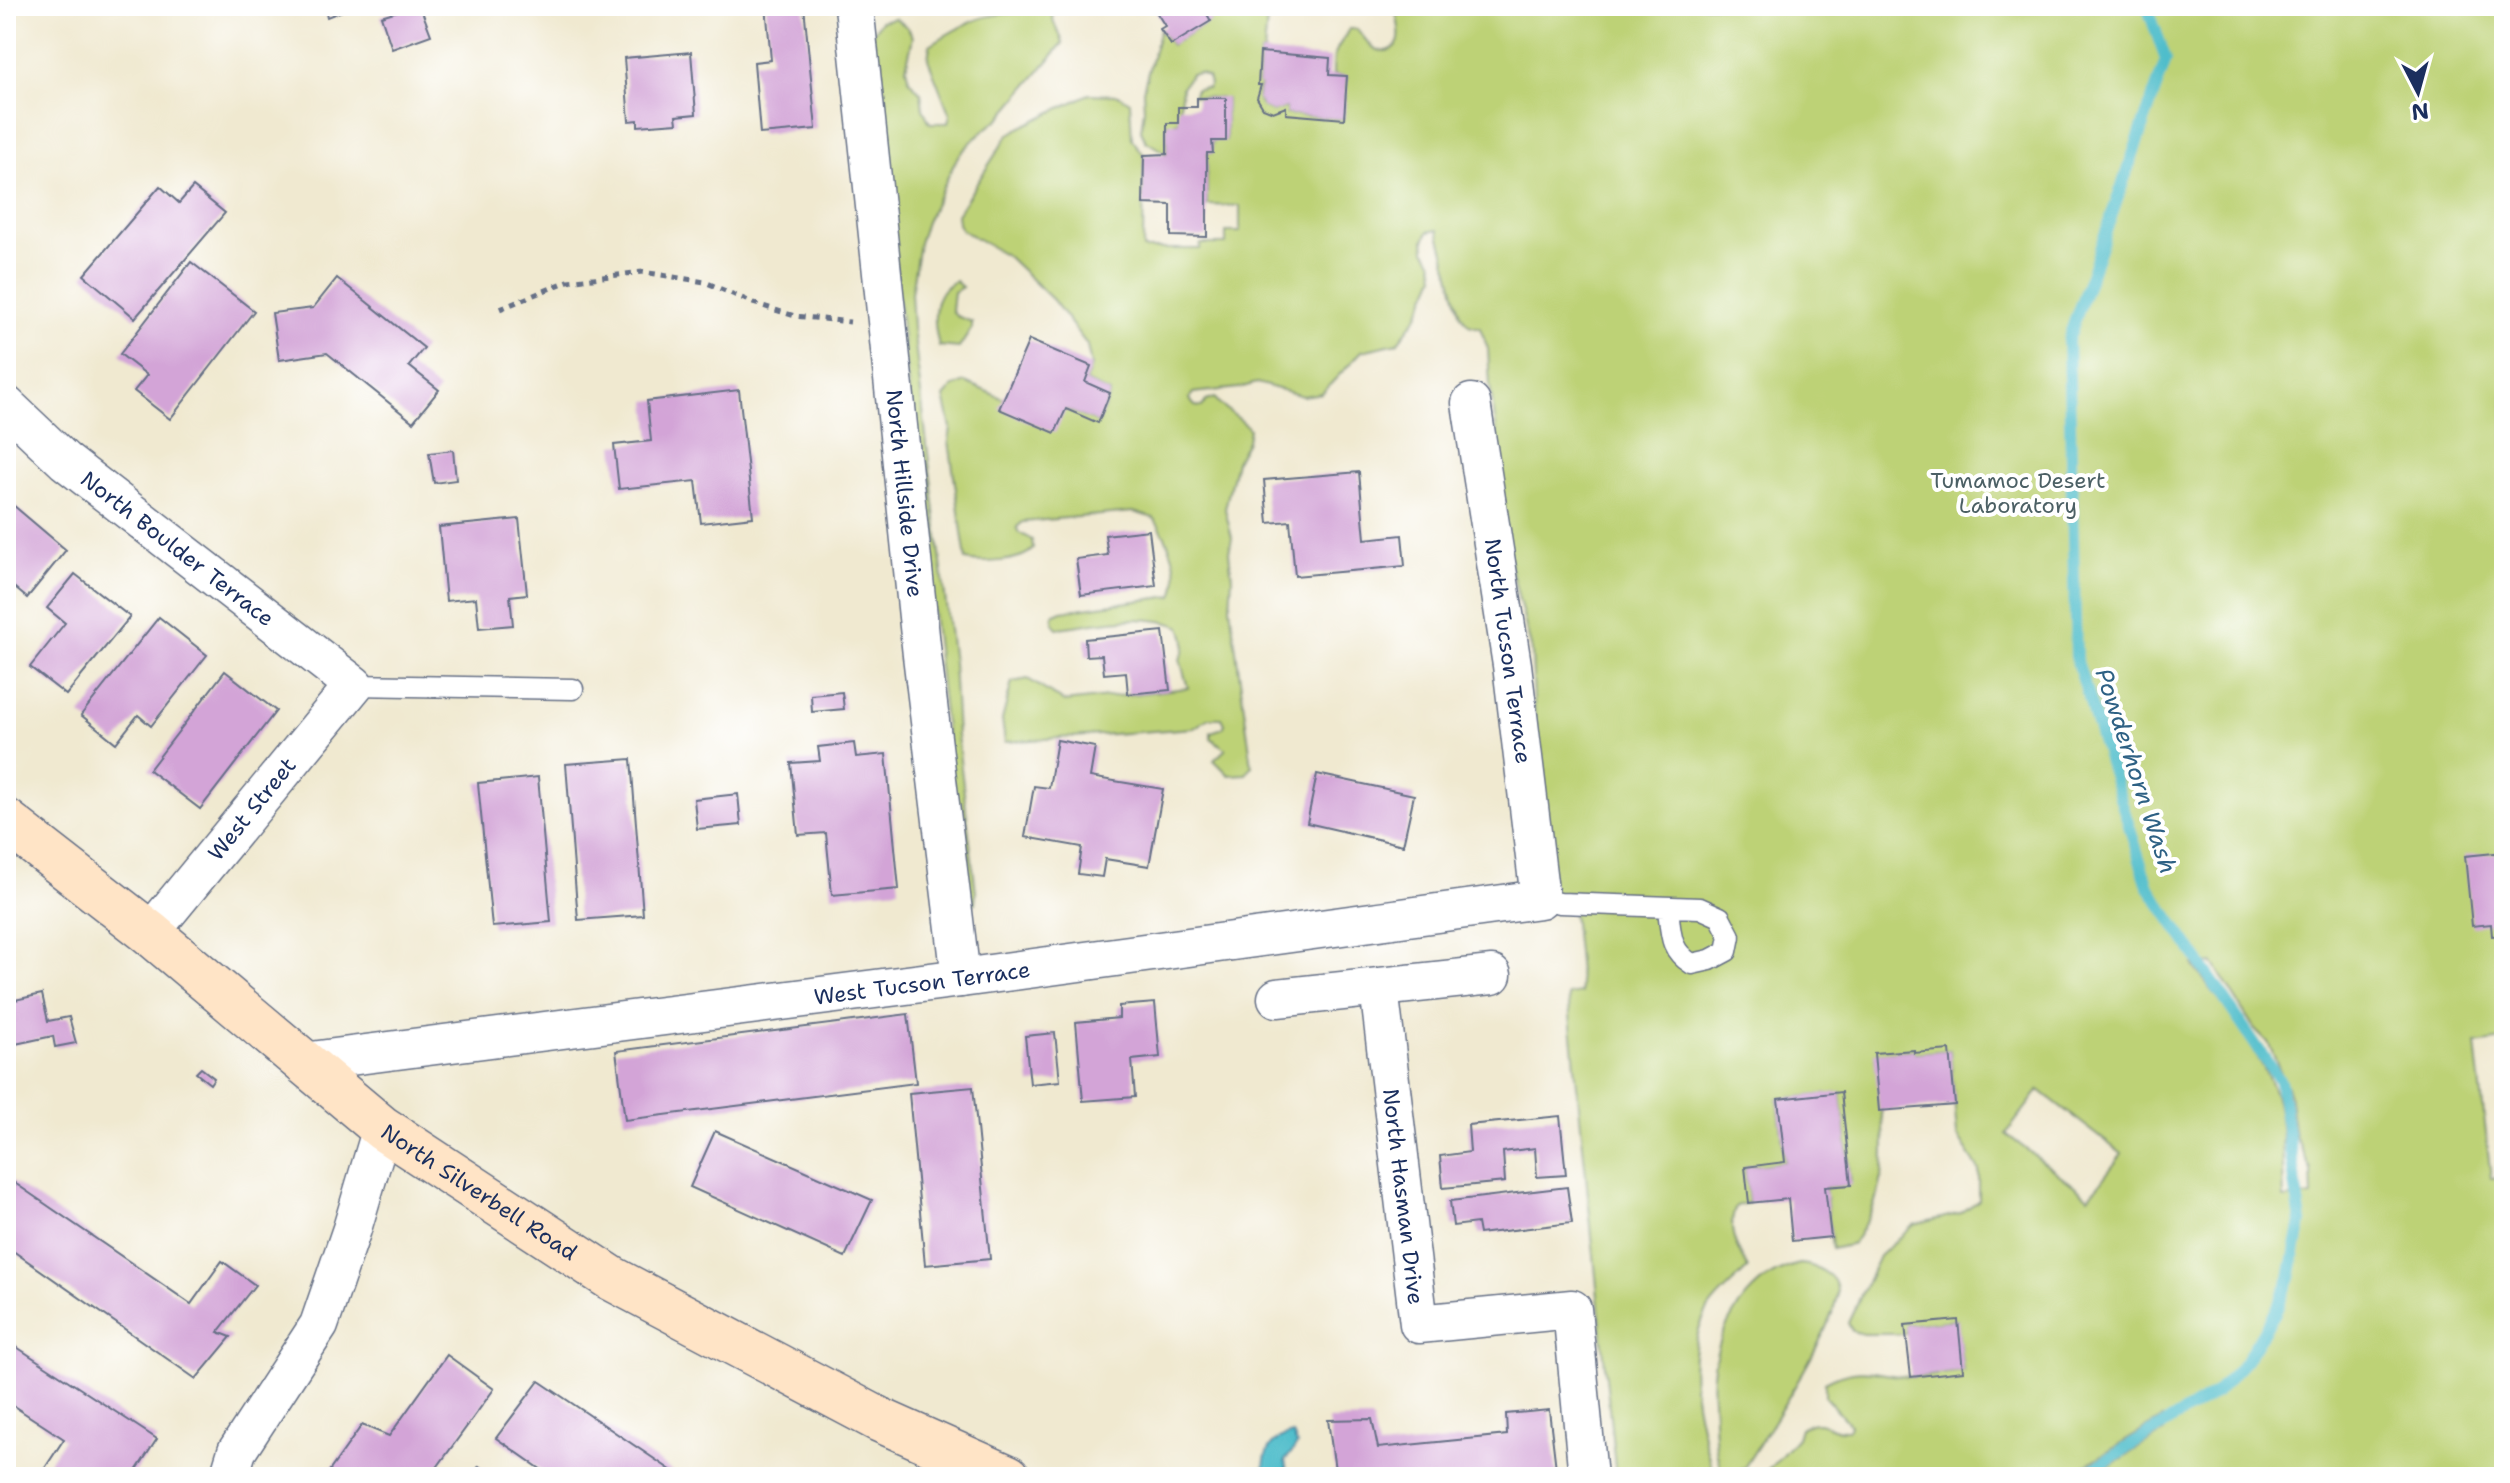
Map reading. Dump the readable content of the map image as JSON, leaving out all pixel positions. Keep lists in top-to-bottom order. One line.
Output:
{"streets":{"main road":["North Silverbell Road"],"street":["North Hillside Drive","North Boulder Terrace","North Tucson Terrace","West Street","West Tucson Terrace","North Hasman Drive"]},"crossings":[["North Hillside Drive","West Tucson Terrace"],["North Boulder Terrace","West Street"],["North Tucson Terrace","West Tucson Terrace"],["West Street","North Silverbell Road"],["West Tucson Terrace","North Silverbell Road"]],"water":["Powderhorn Wash"],"parks":["Tumamoc Desert Laboratory"],"north":"bottom"}
